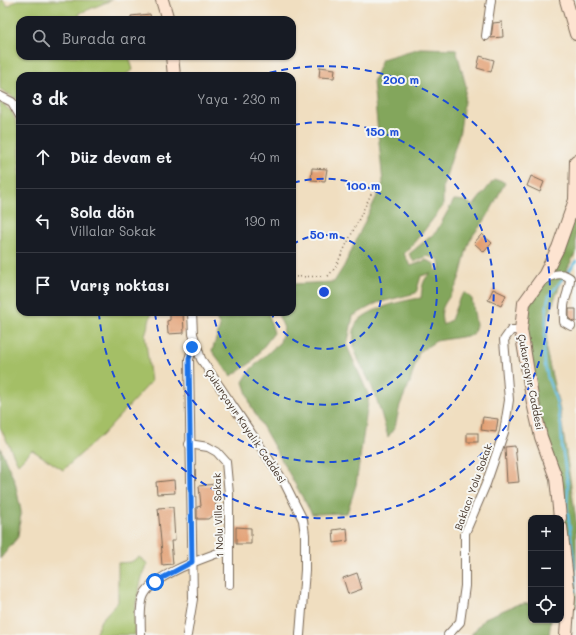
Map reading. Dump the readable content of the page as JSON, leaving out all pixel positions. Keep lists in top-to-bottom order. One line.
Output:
{"streets":{"street":["Çukurçayır Caddesi","Çukurçayır Kayalık Caddesi","Baklacı Yolu Sokak","1 Nolu Villa Sokak"]},"crossings":[["Çukurçayır Caddesi","Baklacı Yolu Sokak"]],"page":{"search":"Burada ara","heading":["3 dk","Yaya · 230 m"],"list":[["Düz devam et","40 m"],["Sola dön","Villalar Sokak","190 m"],"Varış noktası"],"map_buttons":["+","−"]},"rings":["200 m","150 m","100 m","50 m"]}
